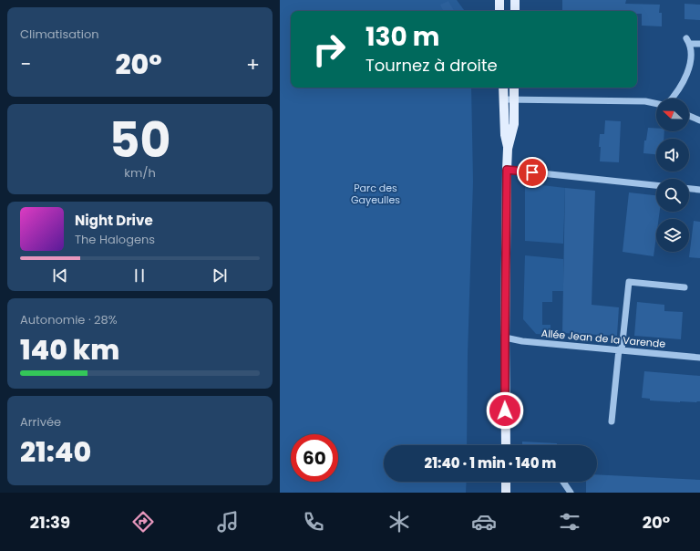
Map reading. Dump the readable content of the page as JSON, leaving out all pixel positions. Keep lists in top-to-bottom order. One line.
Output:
{"streets":{"street":["Allée Jean de la Varende"]},"parks":["Parc des Gayeulles"],"north":"left","page":{"tile":["Climatisation",["50","km/h"],["Autonomie · 28%","140 km"],["Arrivée","21:40"]],"turn":["130 m","Tournez à droite"],"heat":["−","20°","+"],"song":["Night Drive","The Halogens"],"limit":"60","trip":"21:40 · 1 min · 140 m","tabs":["21:39","20°"]}}
